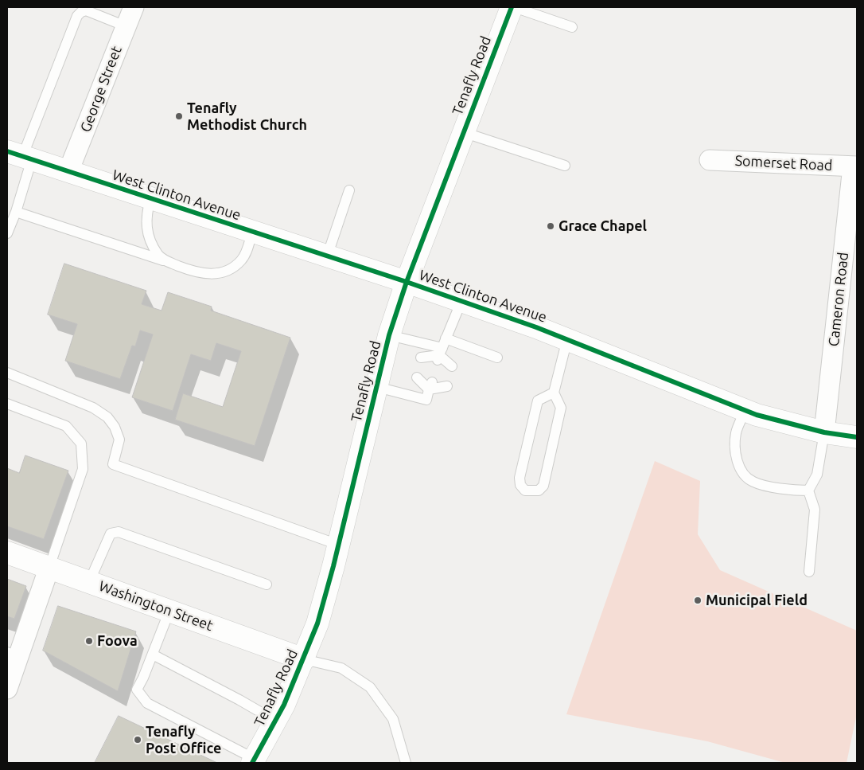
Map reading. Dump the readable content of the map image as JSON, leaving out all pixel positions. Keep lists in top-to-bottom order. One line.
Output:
{"streets":{"street":["Tenafly Road","George Street","Somerset Road","West Clinton Avenue","Cameron Road","Washington Street"]},"crossings":[["Tenafly Road","West Clinton Avenue"],["Tenafly Road","Washington Street"],["George Street","West Clinton Avenue"],["Somerset Road","Cameron Road"],["West Clinton Avenue","Cameron Road"]],"places":["Tenafly Methodist Church","Grace Chapel","Municipal Field","Foova","Tenafly Post Office"]}
